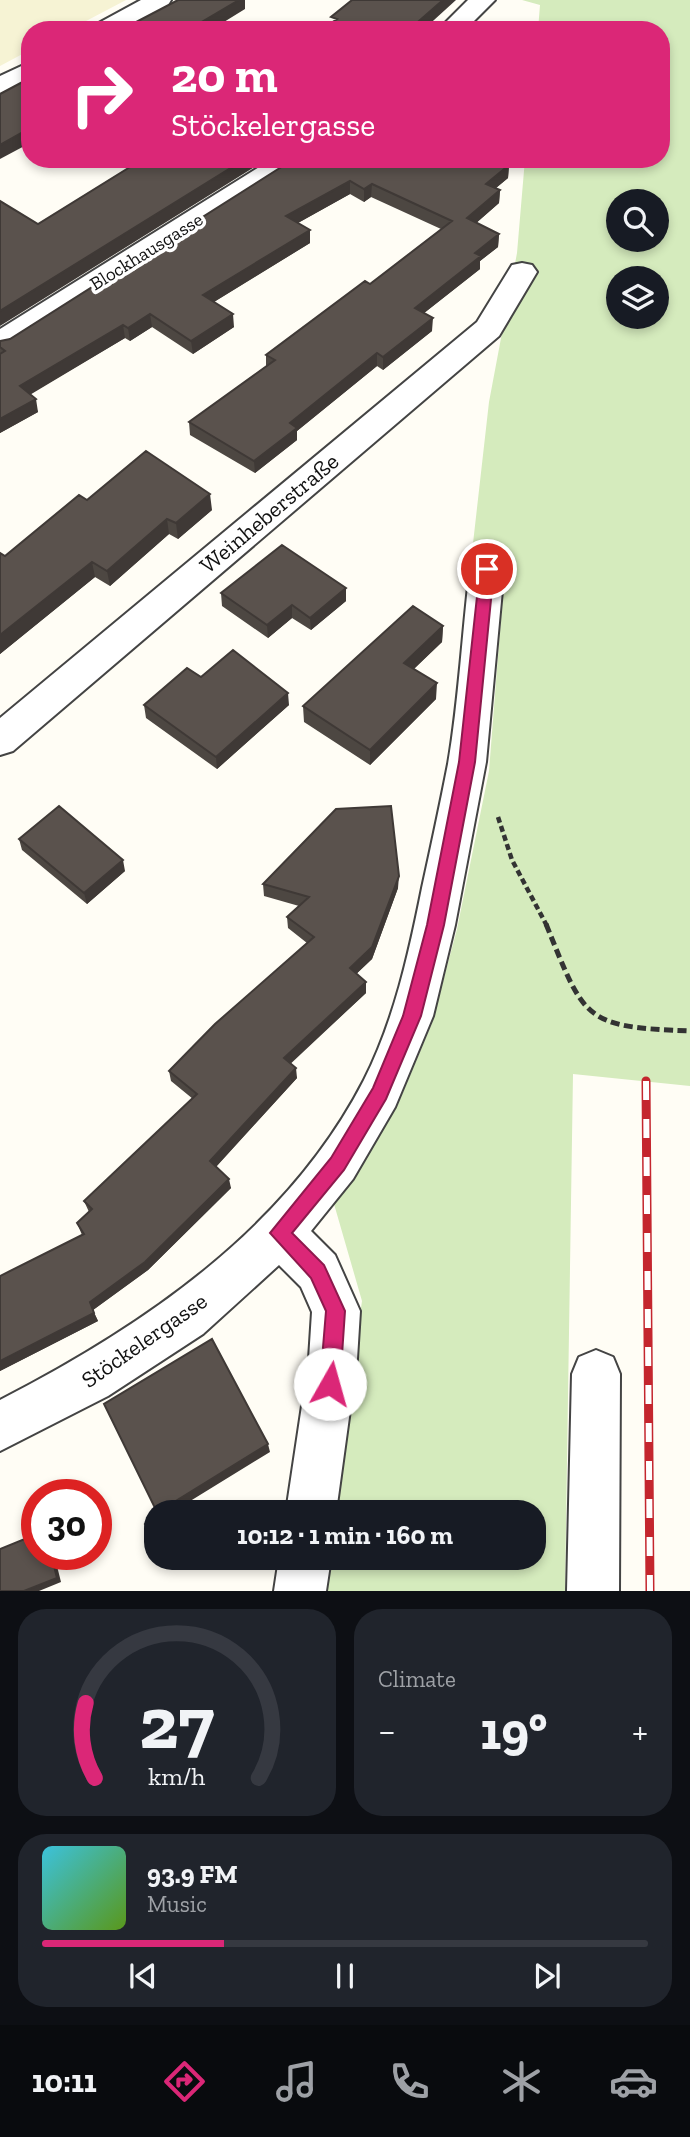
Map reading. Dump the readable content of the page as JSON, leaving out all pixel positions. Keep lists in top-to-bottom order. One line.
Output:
{"streets":{"street":["Blockhausgasse","Weinheberstraße","Stöckelergasse"]},"page":{"turn":["20 m","Stöckelergasse"],"limit":"30","trip":"10:12 · 1 min · 160 m","tile":"Climate","heat":["−","19°","+"],"song":["93.9 FM","Music"],"tabs":"10:11","gauge":["27","km/h"]}}
